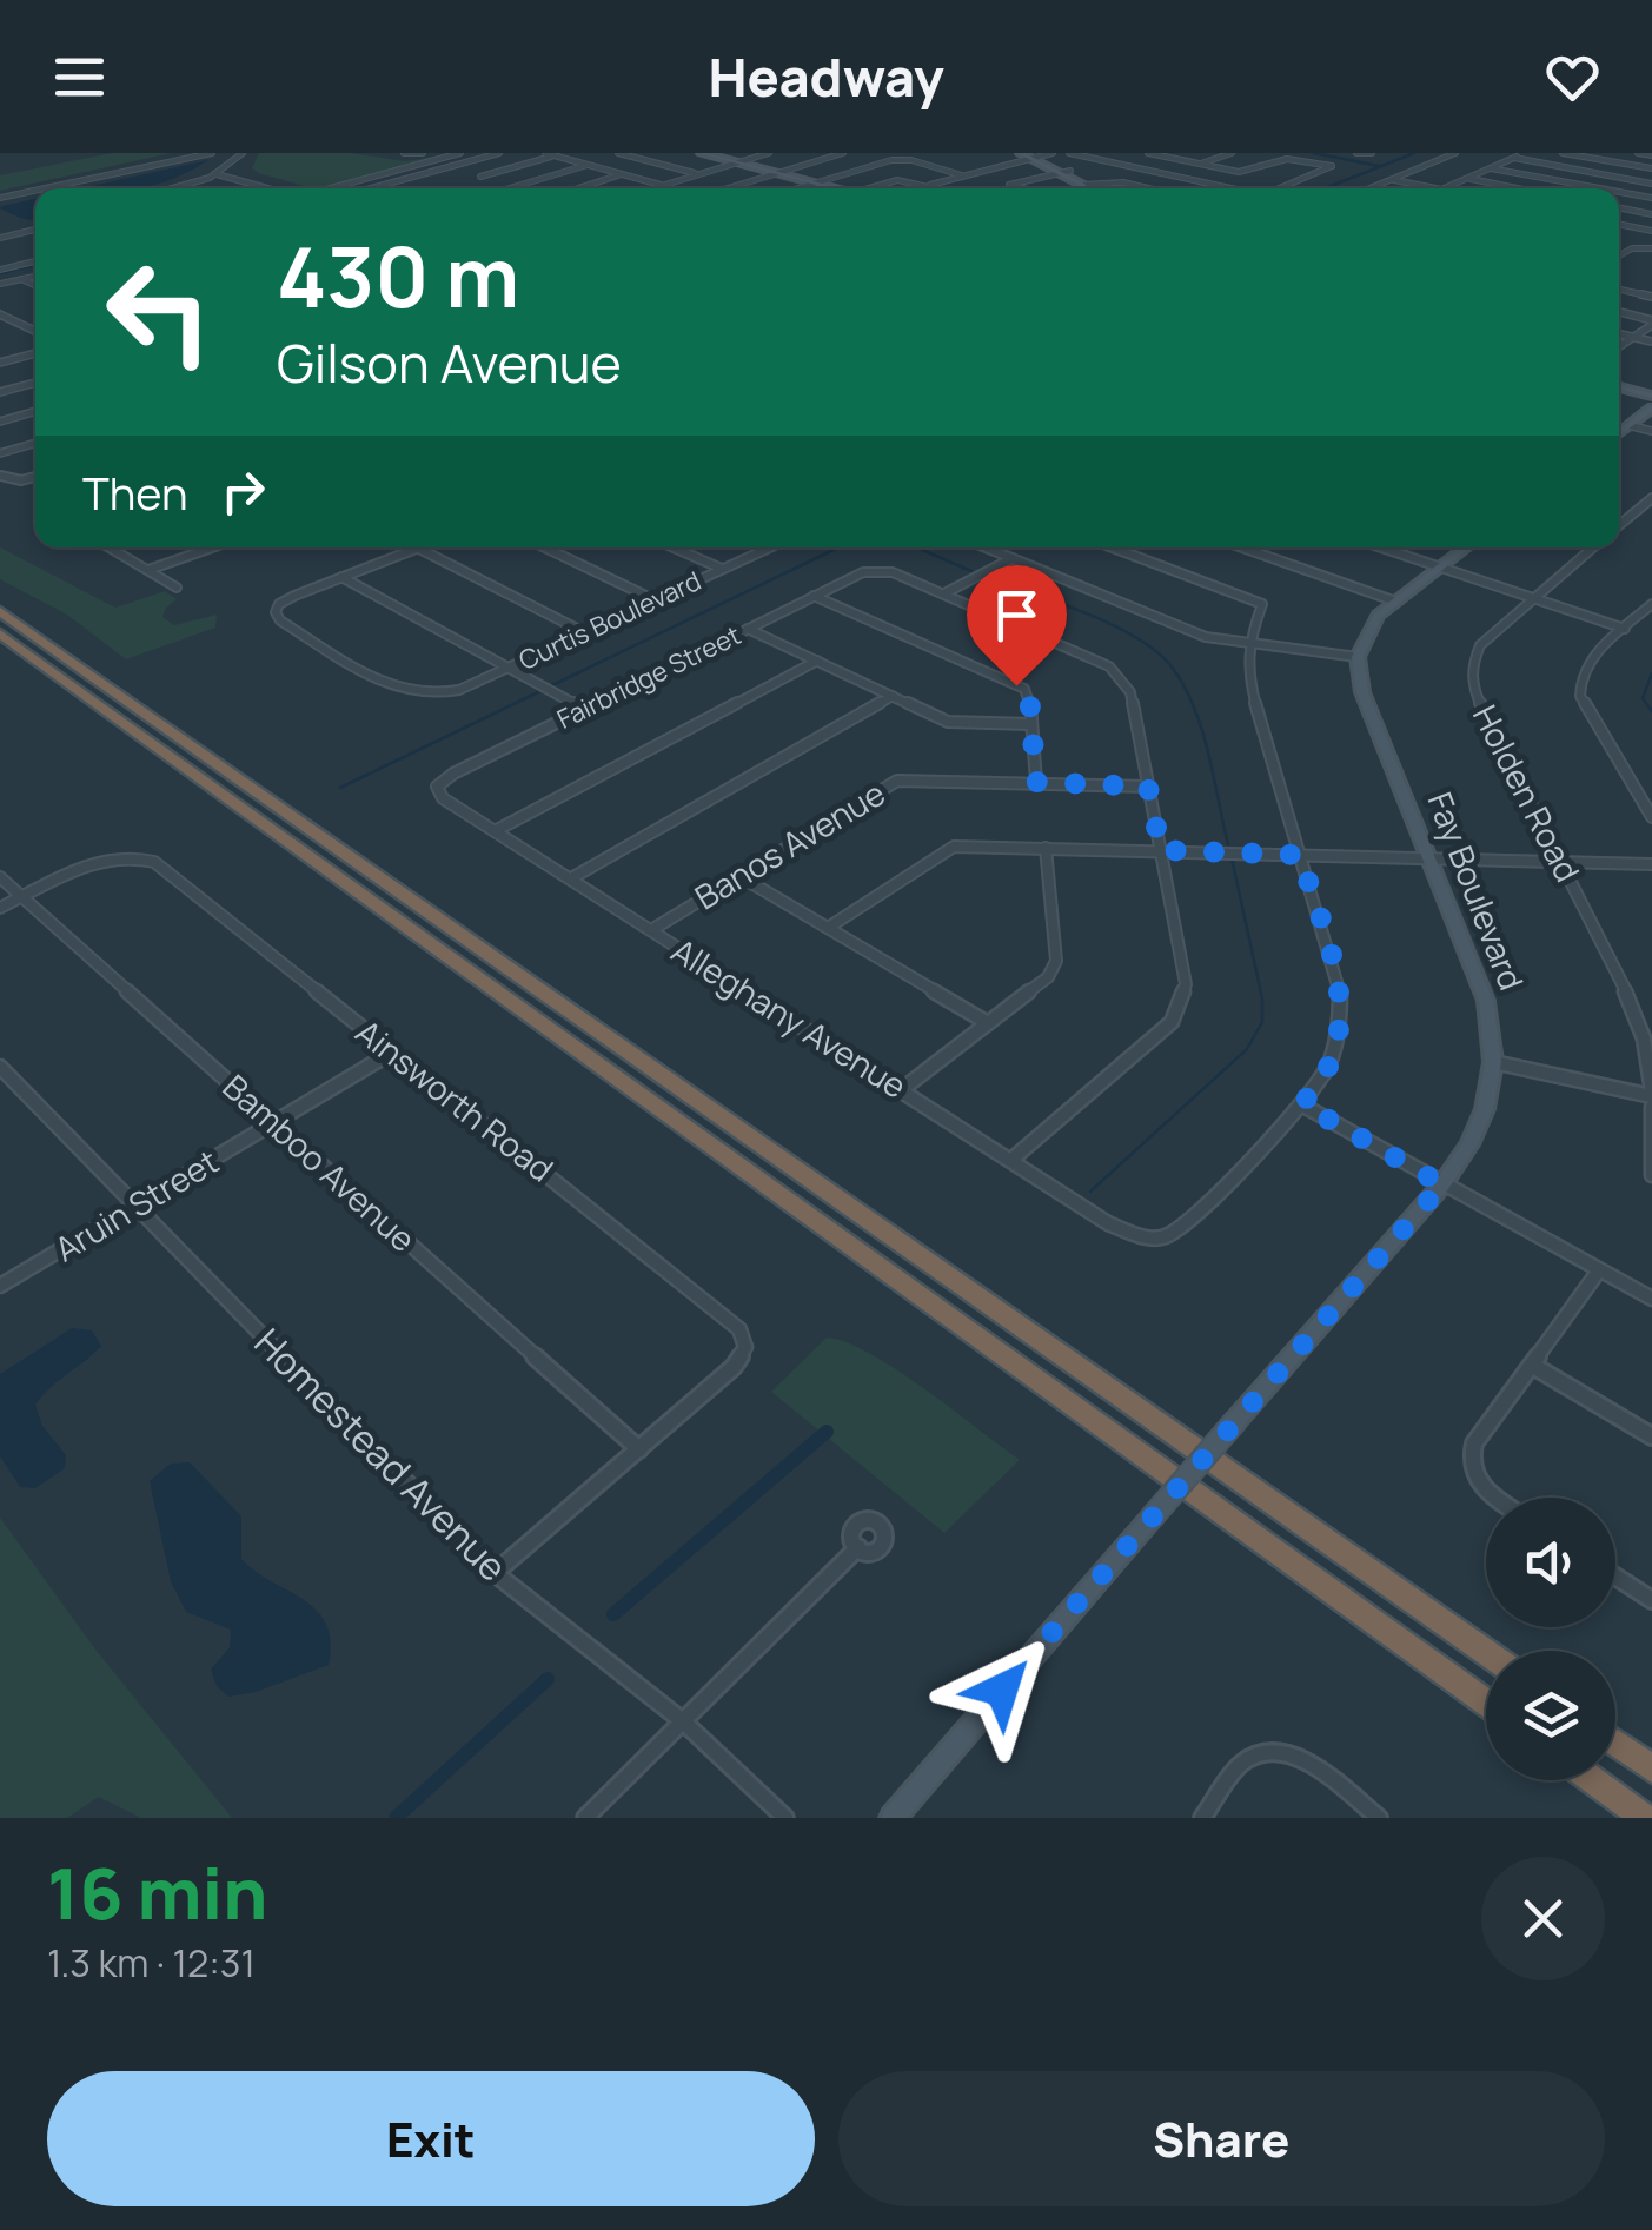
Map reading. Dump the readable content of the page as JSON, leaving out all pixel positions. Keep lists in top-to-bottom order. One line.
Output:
{"streets":{"street":["Curtis Boulevard","Fairbridge Street","Holden Road","Banos Avenue","Fay Boulevard","Alleghany Avenue","Ainsworth Road","Bamboo Avenue","Aruin Street","Homestead Avenue"]},"crossings":[["Fairbridge Street","Alleghany Avenue"],["Banos Avenue","Alleghany Avenue"],["Ainsworth Road","Bamboo Avenue"],["Ainsworth Road","Aruin Street"],["Bamboo Avenue","Aruin Street"],["Aruin Street","Homestead Avenue"]],"page":{"header":"Headway","turn":["430 m","Gilson Avenue"],"then":"Then","heading":["16 min","1.3 km · 12:31"],"buttons":["Exit","Share"]}}
